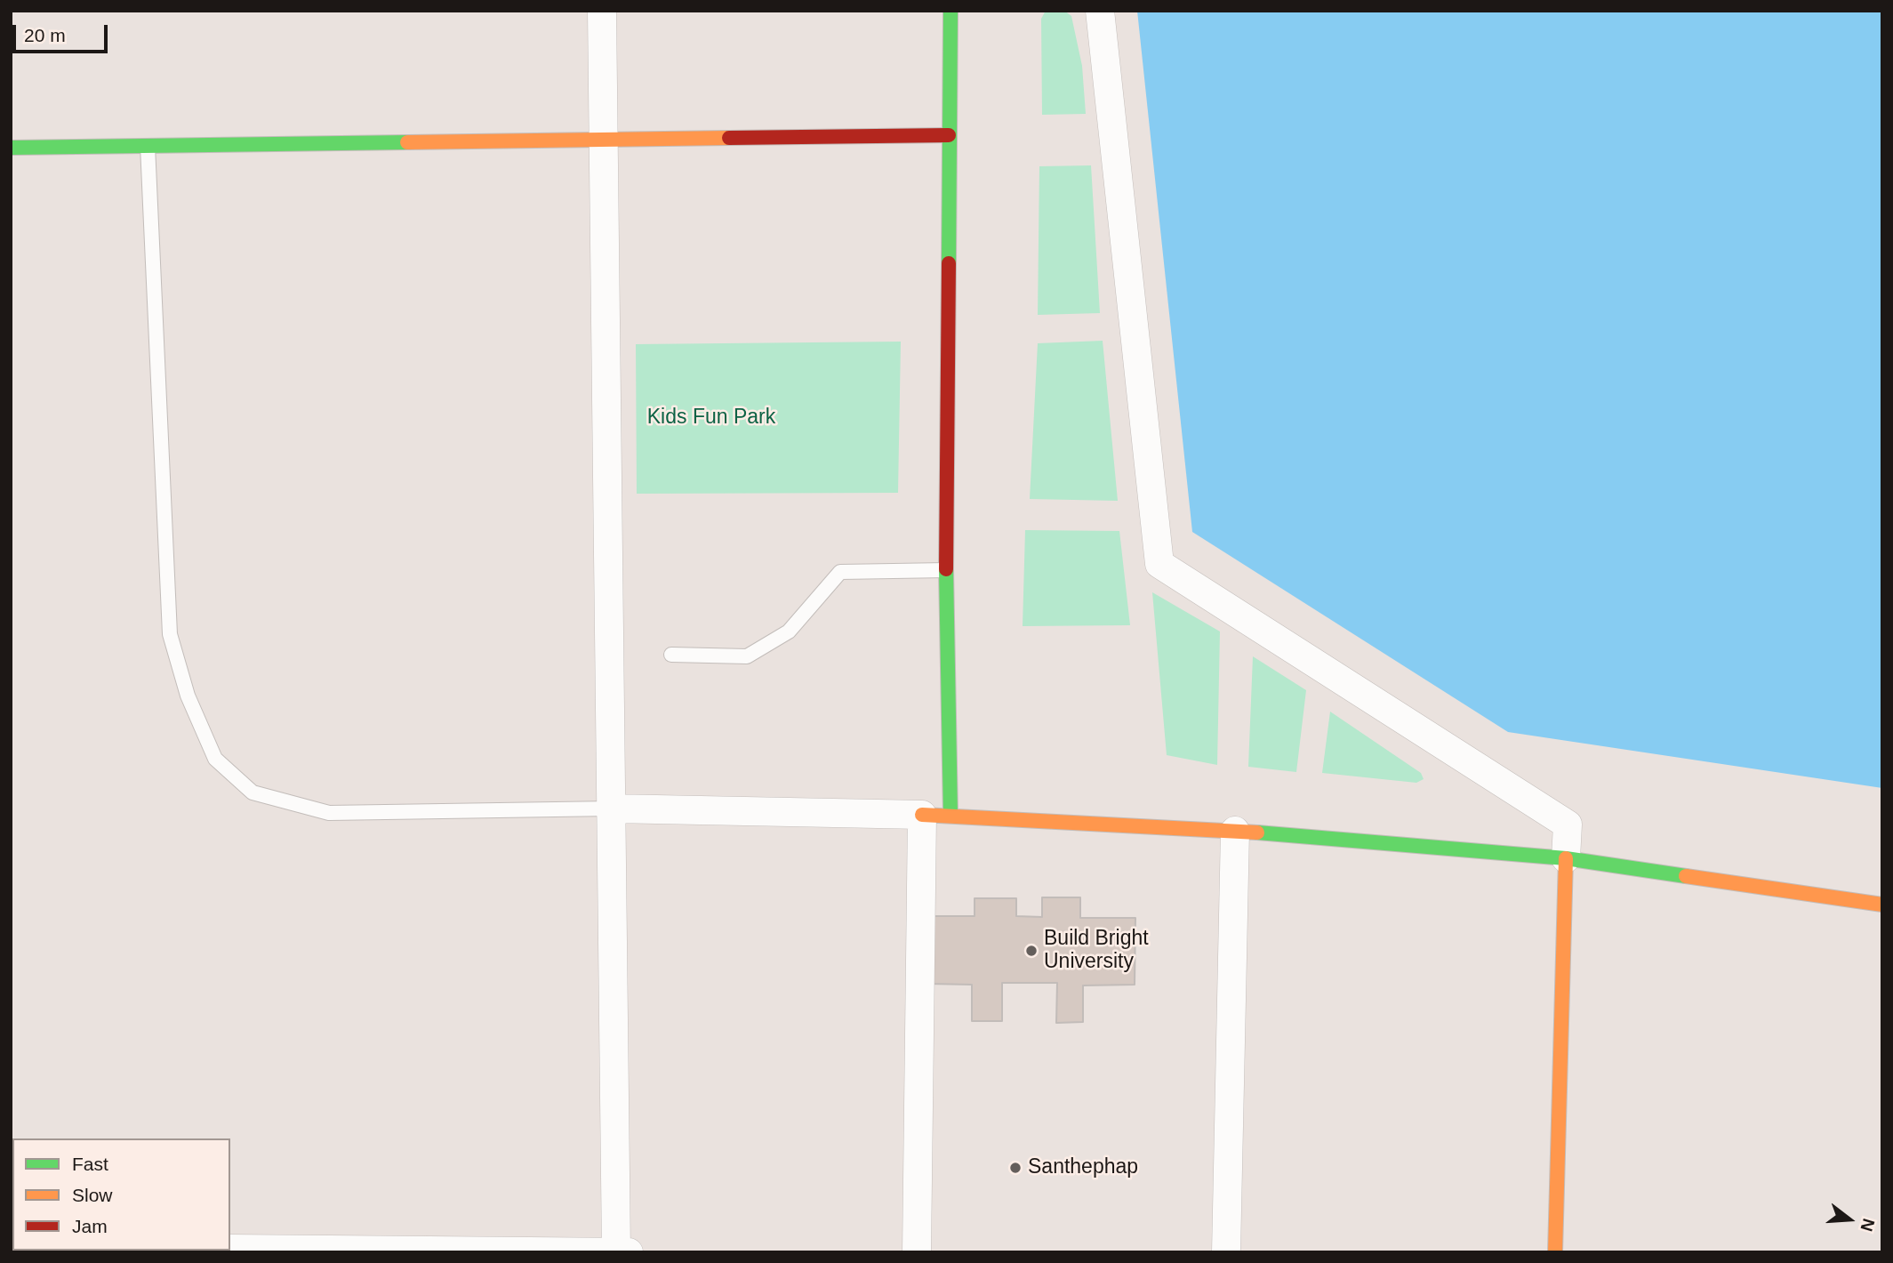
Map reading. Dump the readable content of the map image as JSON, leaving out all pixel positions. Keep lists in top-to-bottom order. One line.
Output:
{"parks":["Kids Fun Park"],"places":["Build Bright University","Santhephap"],"legend":["Fast","Slow","Jam"],"scale_bar":"20 m","north":"right"}
